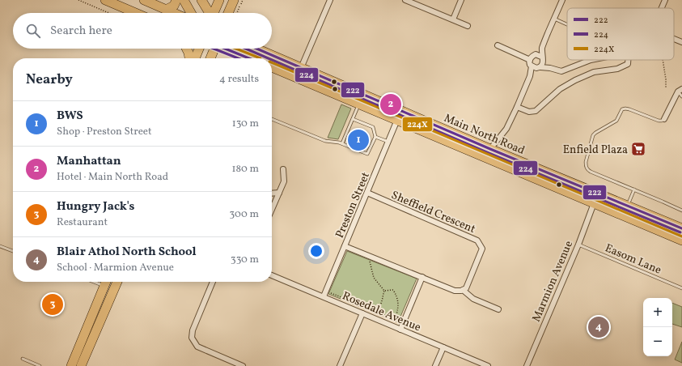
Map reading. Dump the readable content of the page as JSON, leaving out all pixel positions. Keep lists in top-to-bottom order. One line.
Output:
{"streets":{"highway":["Main North Road"],"street":["Preston Street","Sheffield Crescent","Marmion Avenue","Rosedale Avenue"],"lane":["Easom Lane"]},"crossings":[["Main North Road","Preston Street"],["Main North Road","Marmion Avenue"],["Preston Street","Sheffield Crescent"],["Preston Street","Rosedale Avenue"],["Easom Lane","Marmion Avenue"]],"places":{"supermarket":["Enfield Plaza"]},"lines":["transit line 222","transit line 224","transit line 224X"],"legend":["222","224","224X"],"page":{"search":"Search here","heading":["Nearby","4 results"],"pins":["2","1","3","4"],"list":[{"mark":"1","name":"BWS","note":"Shop · Preston Street","value":"130 m"},{"mark":"2","name":"Manhattan","note":"Hotel · Main North Road","value":"180 m"},{"mark":"3","name":"Hungry Jack's","note":"Restaurant","value":"300 m"},{"mark":"4","name":"Blair Athol North School","note":"School · Marmion Avenue","value":"330 m"}],"map_buttons":["+","−"]}}
